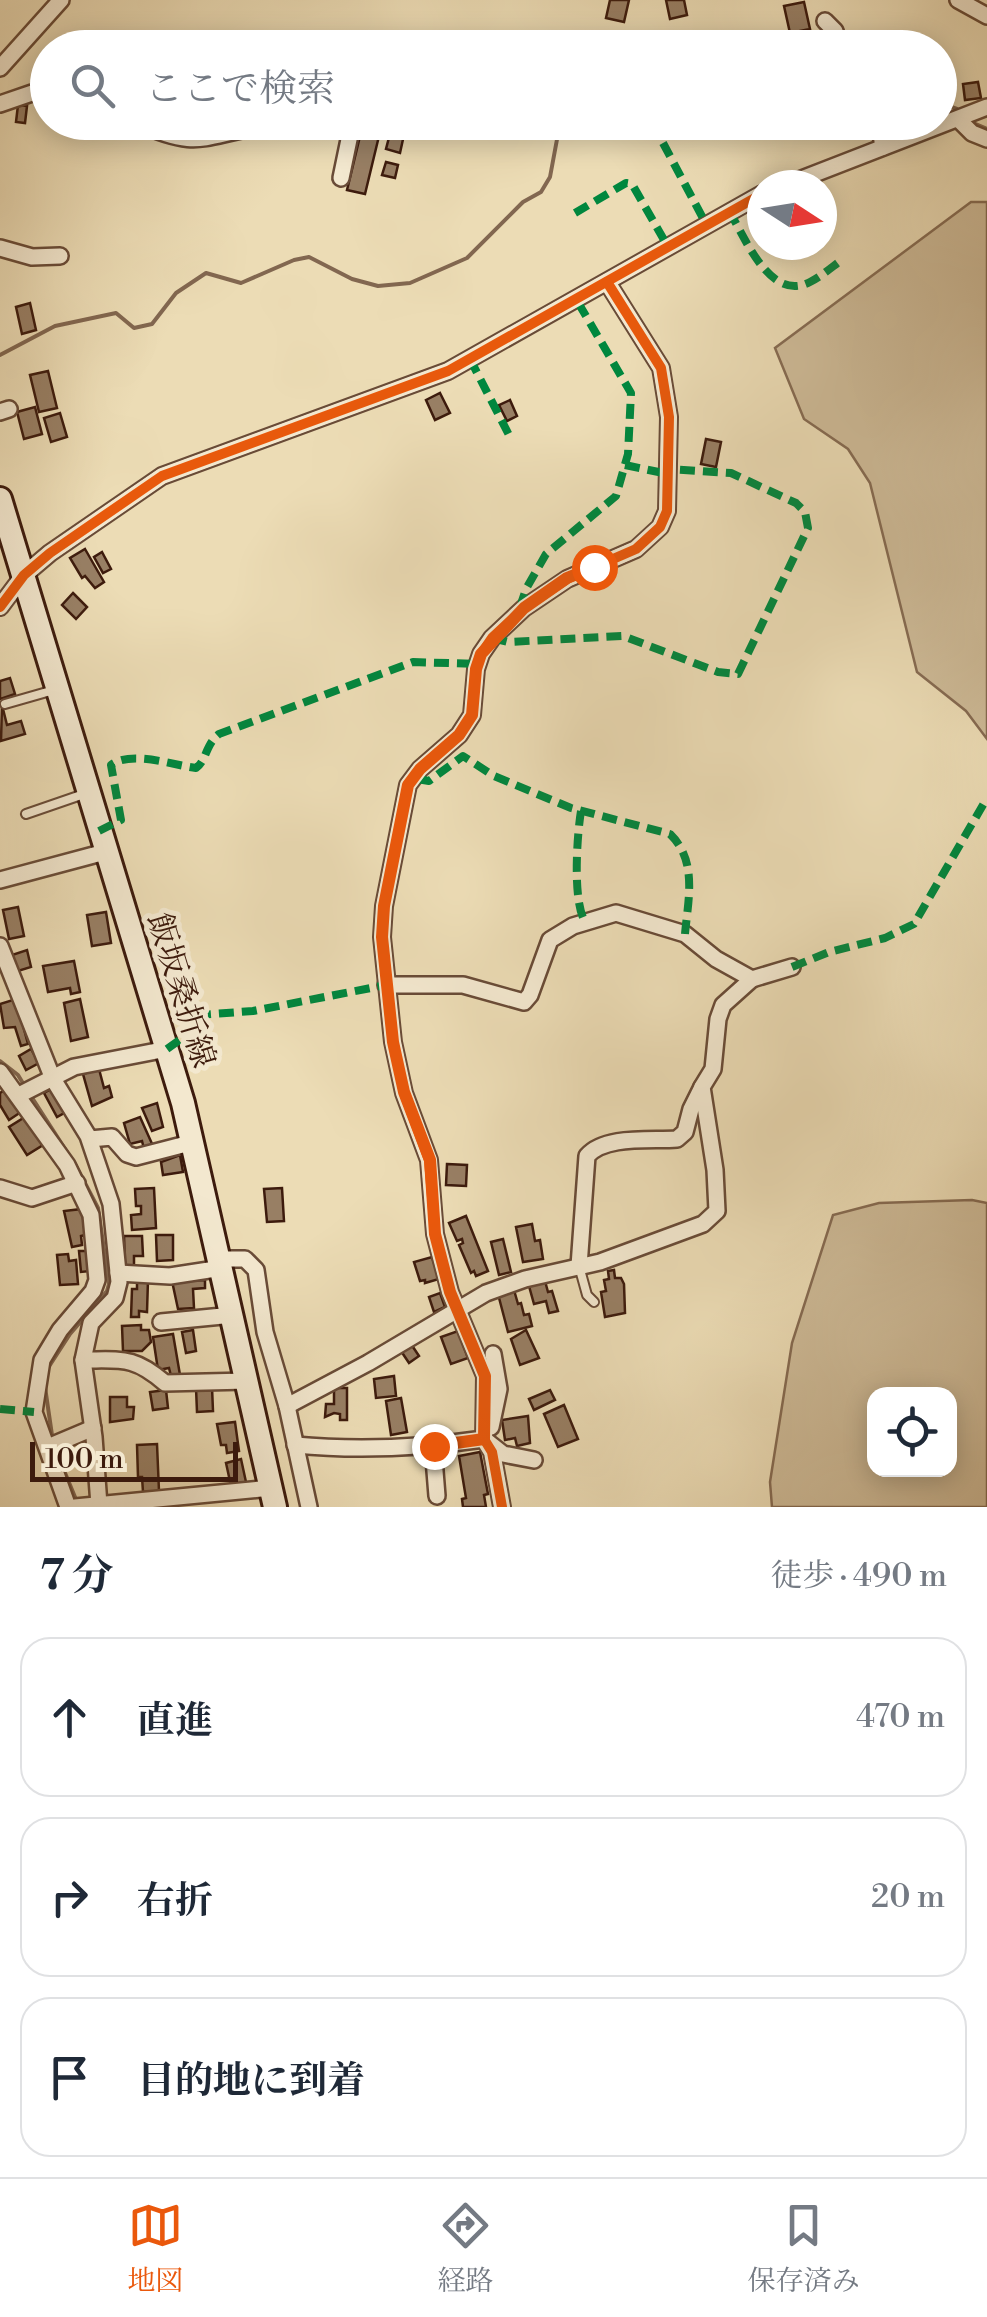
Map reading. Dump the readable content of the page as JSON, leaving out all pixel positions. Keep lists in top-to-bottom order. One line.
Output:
{"streets":{"main road":["飯坂桑折線"]},"scale_bar":"100 m","north":"right","page":{"search":"ここで検索","scale":"100 m","heading":["7 分","徒歩 · 490 m"],"list":[["直進","470 m"],["右折","20 m"],"目的地に到着"],"nav":["地図","経路","保存済み"]}}
